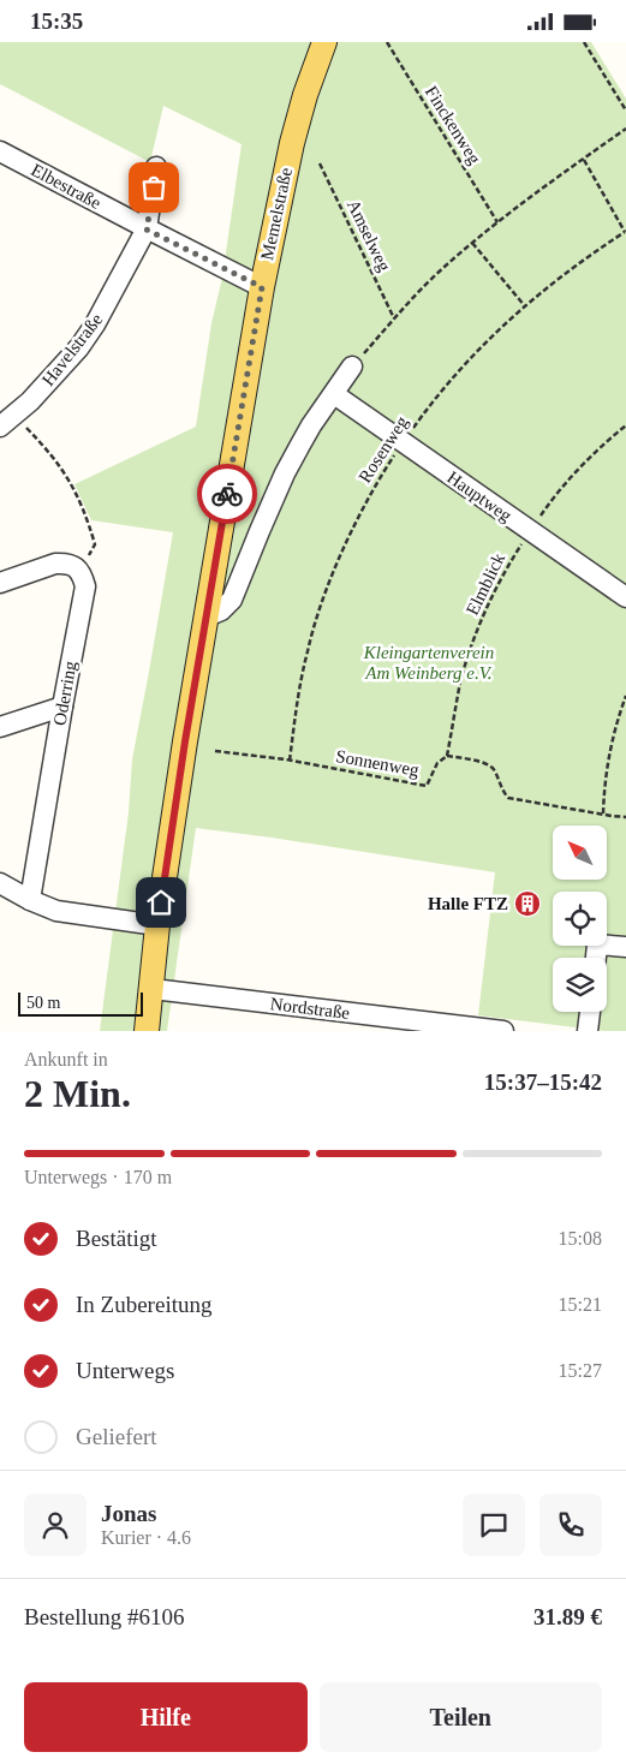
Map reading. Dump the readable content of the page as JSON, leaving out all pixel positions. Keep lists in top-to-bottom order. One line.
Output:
{"streets":{"main road":["Memelstraße"],"street":["Elbestraße","Havelstraße","Hauptweg","Oderring","Nordstraße"],"path":["Finckenweg","Amselweg","Rosenweg","Elmblick","Sonnenweg"]},"crossings":[["Elbestraße","Memelstraße"],["Elbestraße","Havelstraße"],["Memelstraße","Nordstraße"],["Rosenweg","Hauptweg"],["Rosenweg","Sonnenweg"],["Hauptweg","Elmblick"],["Elmblick","Sonnenweg"]],"parks":["Kleingartenverein Am Weinberg e.V."],"places":{"building":["Halle FTZ"]},"scale_bar":"50 m","north":"top left","page":{"status":"15:35","scale":"50 m","heading":["2 Min.","Ankunft in","15:37–15:42"],"panel":["Jonas","Kurier · 4.6","Bestellung #6106","31.89 €"],"bar":"Unterwegs · 170 m","list":[["Bestätigt","15:08"],["In Zubereitung","15:21"],["Unterwegs","15:27"],"Geliefert"],"buttons":["Hilfe","Teilen"]}}
